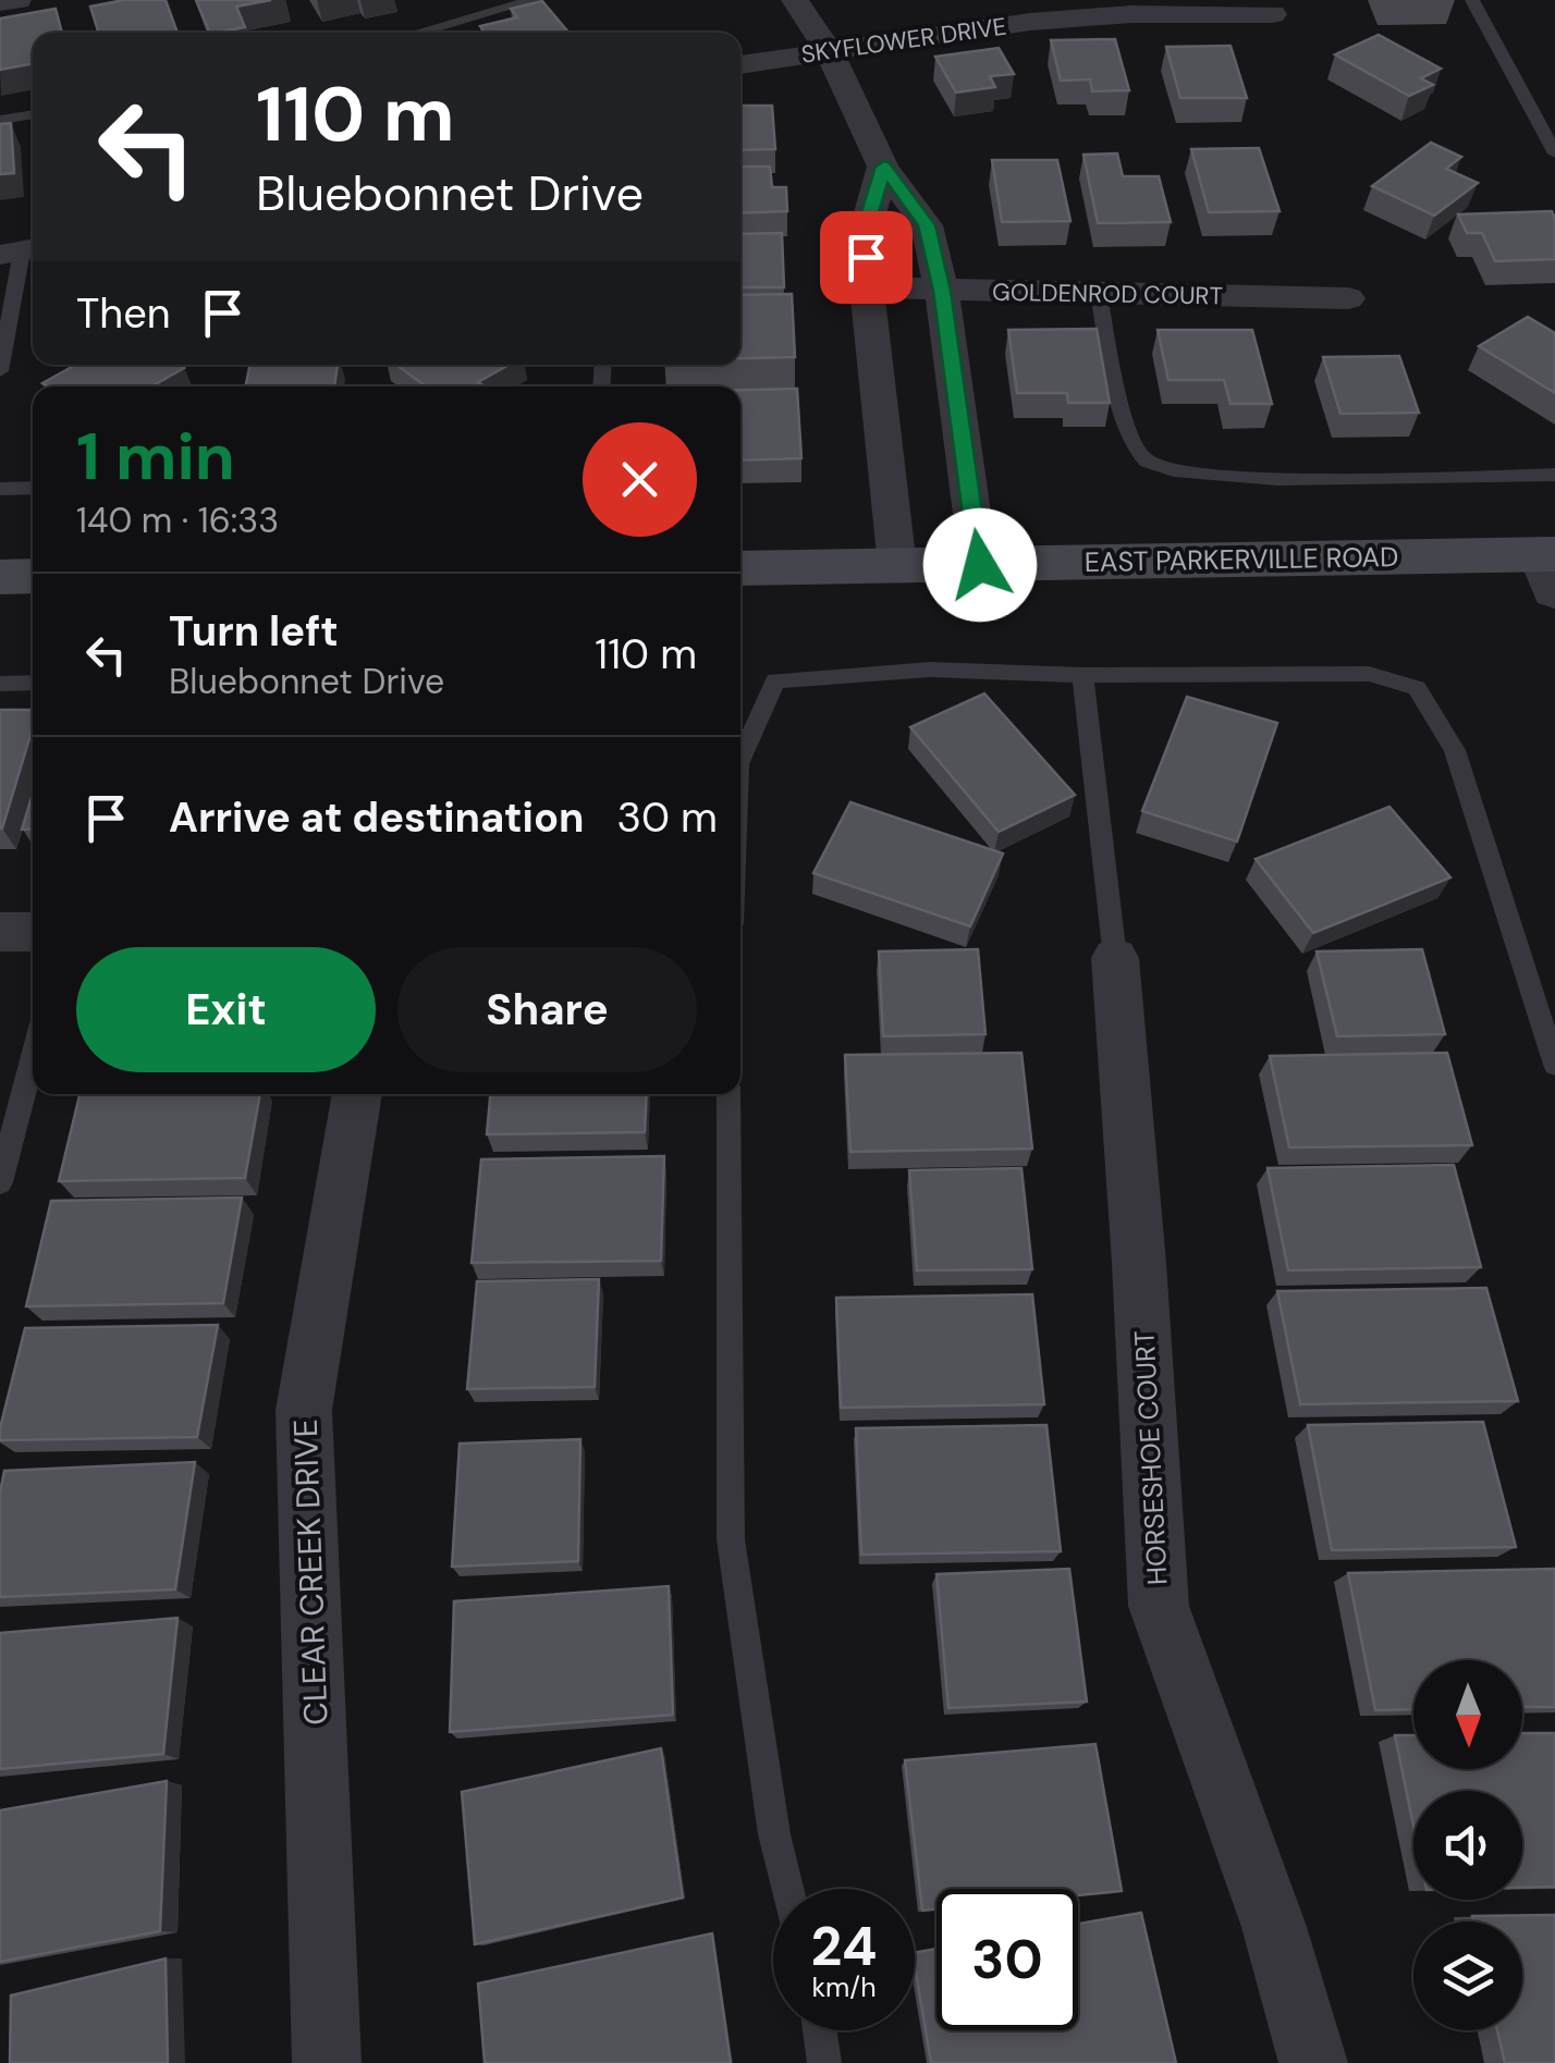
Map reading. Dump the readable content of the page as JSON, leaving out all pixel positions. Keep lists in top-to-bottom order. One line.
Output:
{"streets":{"main road":["EAST PARKERVILLE ROAD"],"street":["SKYFLOWER DRIVE","GOLDENROD COURT","HORSESHOE COURT","CLEAR CREEK DRIVE"]},"north":"bottom","page":{"turn":["110 m","Bluebonnet Drive"],"then":"Then","heading":["1 min","140 m · 16:33"],"list":[{"name":"Turn left","note":"Bluebonnet Drive","value":"110 m"},{"name":"Arrive at destination","value":"30 m"}],"buttons":["Exit","Share"],"speed":"24 km/h","limit":"30"}}
